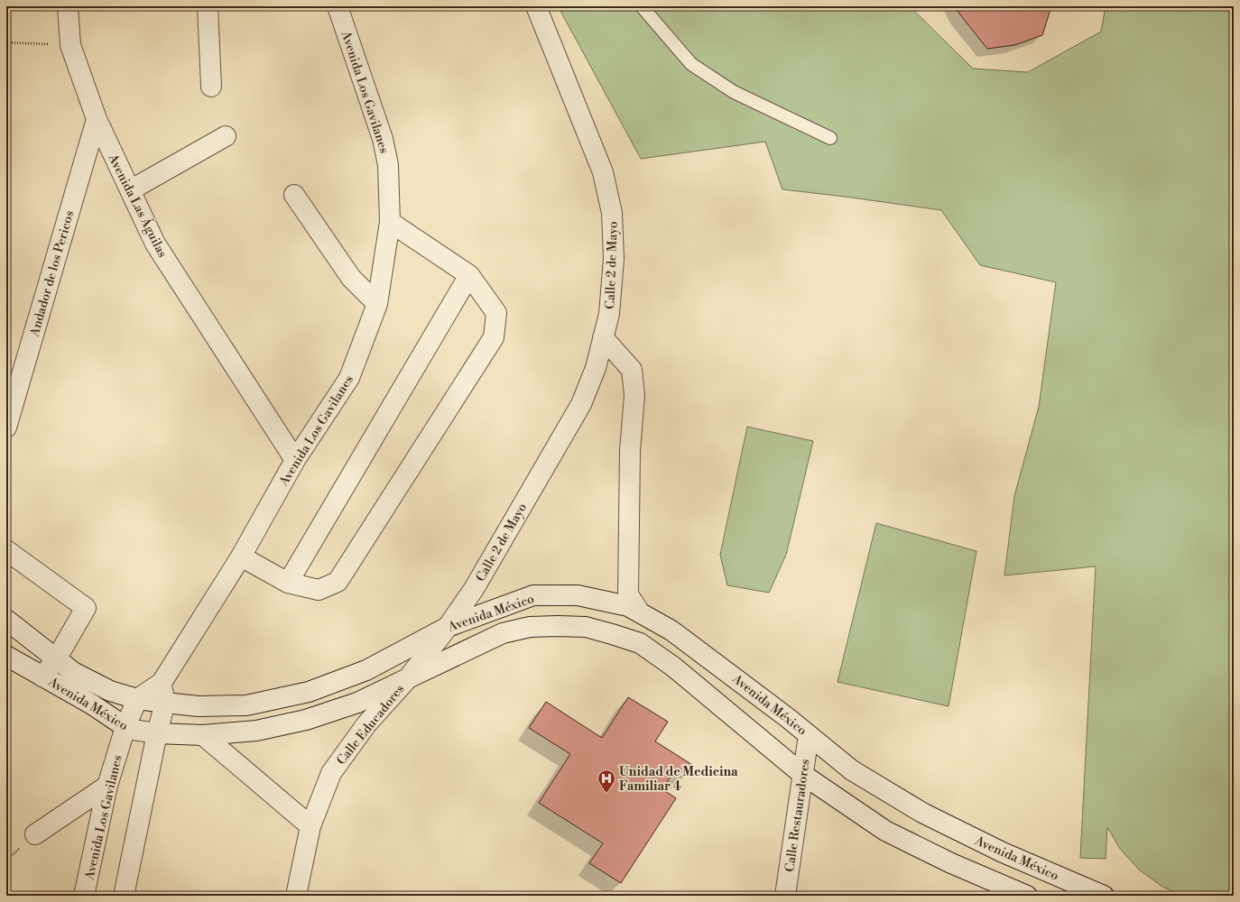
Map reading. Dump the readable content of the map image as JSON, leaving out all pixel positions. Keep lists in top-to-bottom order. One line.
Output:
{"streets":{"street":["Avenida Los Gavilanes","Avenida Las Águilas","Calle 2 de Mayo","Andador de los Pericos","Avenida México","Calle Educadores","Calle Restauradores"]},"crossings":[["Avenida Los Gavilanes","Avenida Las Águilas"],["Avenida Los Gavilanes","Avenida México"],["Avenida Las Águilas","Andador de los Pericos"],["Calle 2 de Mayo","Avenida México"],["Calle 2 de Mayo","Calle Educadores"],["Avenida México","Calle Educadores"],["Avenida México","Calle Restauradores"]],"places":{"hospital":["Unidad de Medicina Familiar 4"]}}
